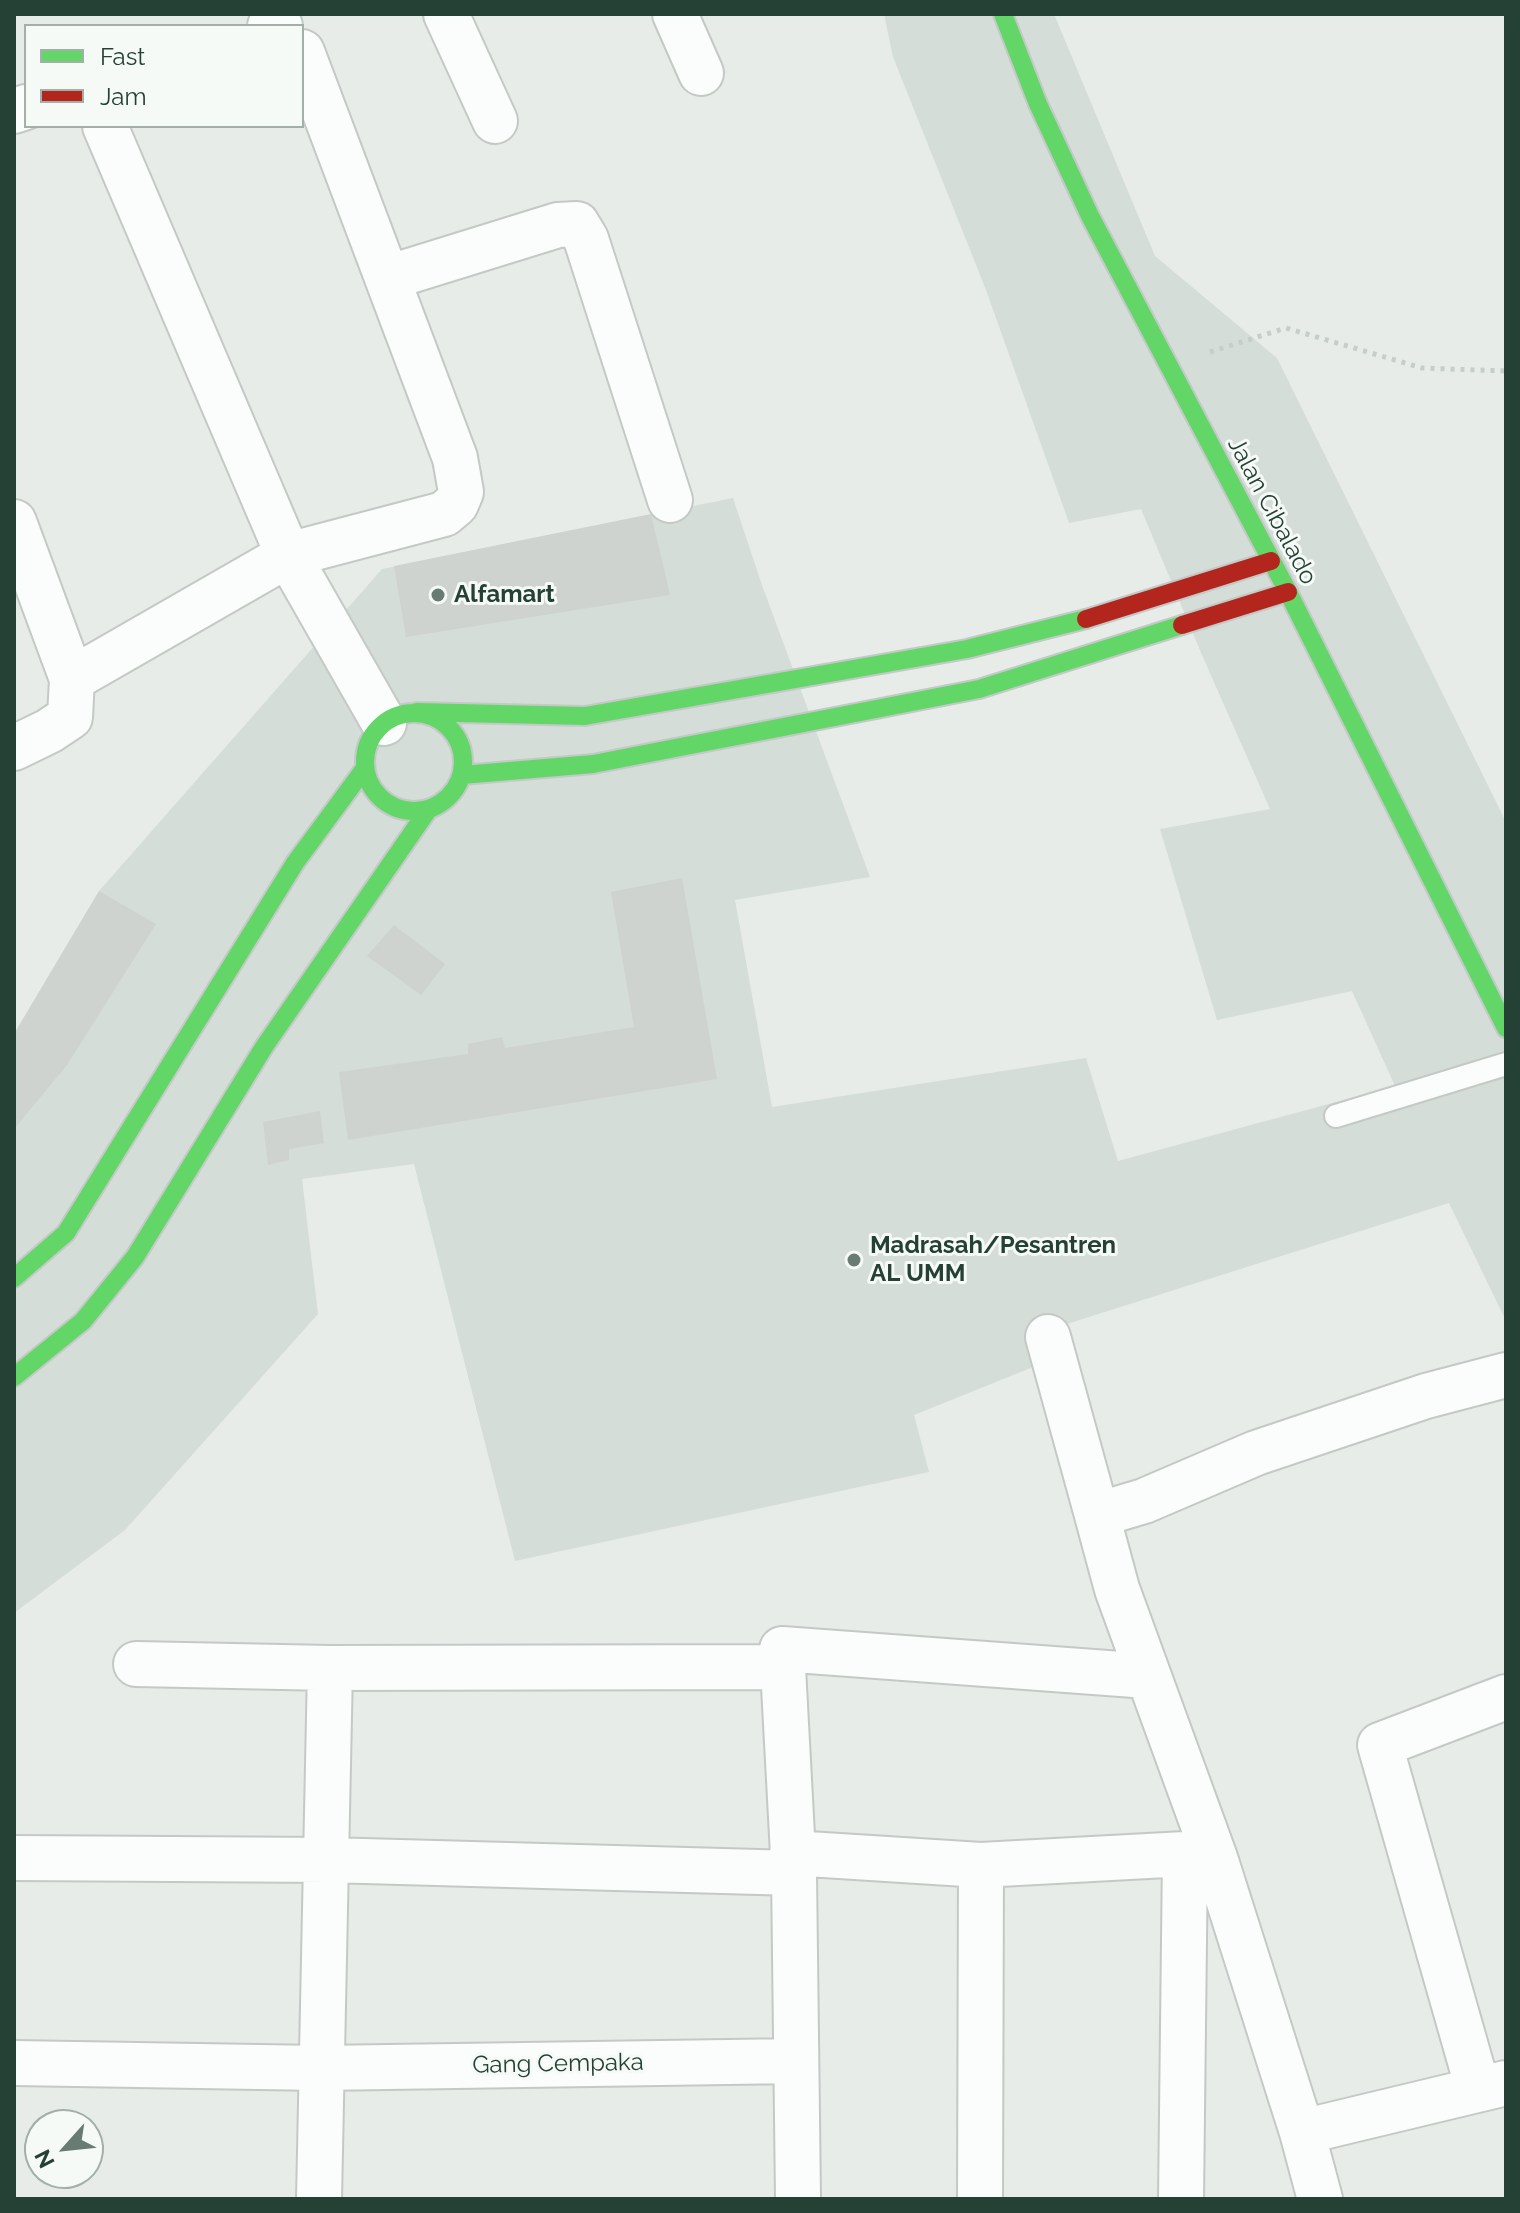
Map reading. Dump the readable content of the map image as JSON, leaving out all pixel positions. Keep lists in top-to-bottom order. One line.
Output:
{"streets":{"street":["Jalan Cibalado","Gang Cempaka"]},"places":["Alfamart","Madrasah/Pesantren AL UMM"],"legend":["Fast","Jam"],"north":"bottom left"}
